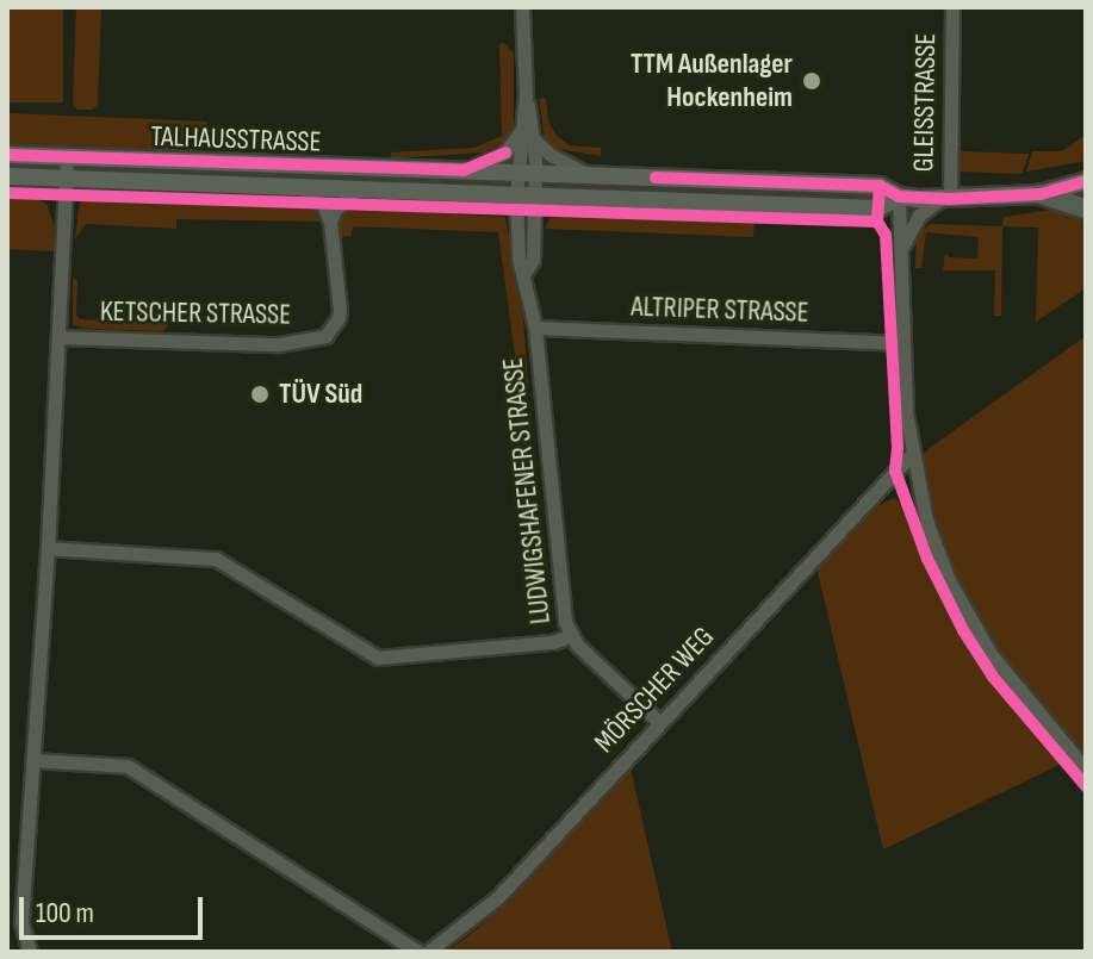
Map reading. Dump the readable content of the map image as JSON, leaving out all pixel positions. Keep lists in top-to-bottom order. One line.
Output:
{"streets":{"main road":["TALHAUSSTRASSE"],"street":["GLEISSTRASSE","ALTRIPER STRASSE","KETSCHER STRASSE","LUDWIGSHAFENER STRASSE","MÖRSCHER WEG"]},"crossings":[["GLEISSTRASSE","TALHAUSSTRASSE"],["TALHAUSSTRASSE","LUDWIGSHAFENER STRASSE"],["ALTRIPER STRASSE","LUDWIGSHAFENER STRASSE"],["LUDWIGSHAFENER STRASSE","MÖRSCHER WEG"]],"places":["TTM Außenlager Hockenheim","TÜV Süd"],"scale_bar":"100 m"}
